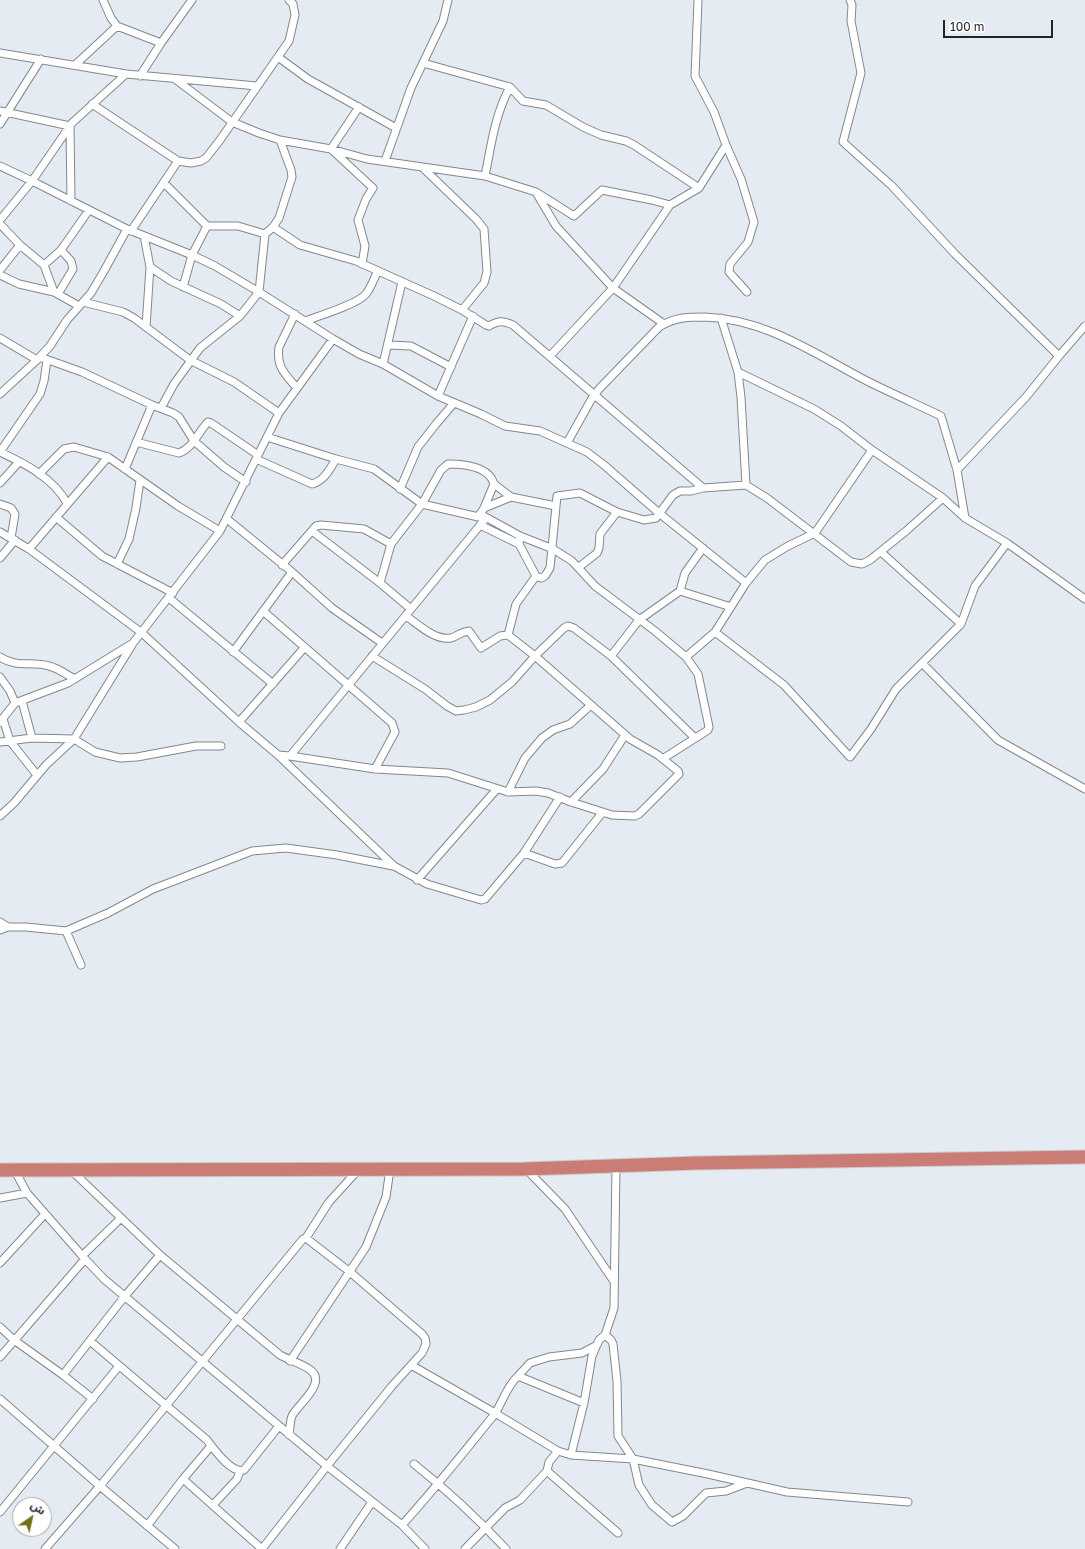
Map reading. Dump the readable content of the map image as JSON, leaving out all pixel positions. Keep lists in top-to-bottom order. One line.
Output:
{"scale_bar":"100 m","north":"top right"}
